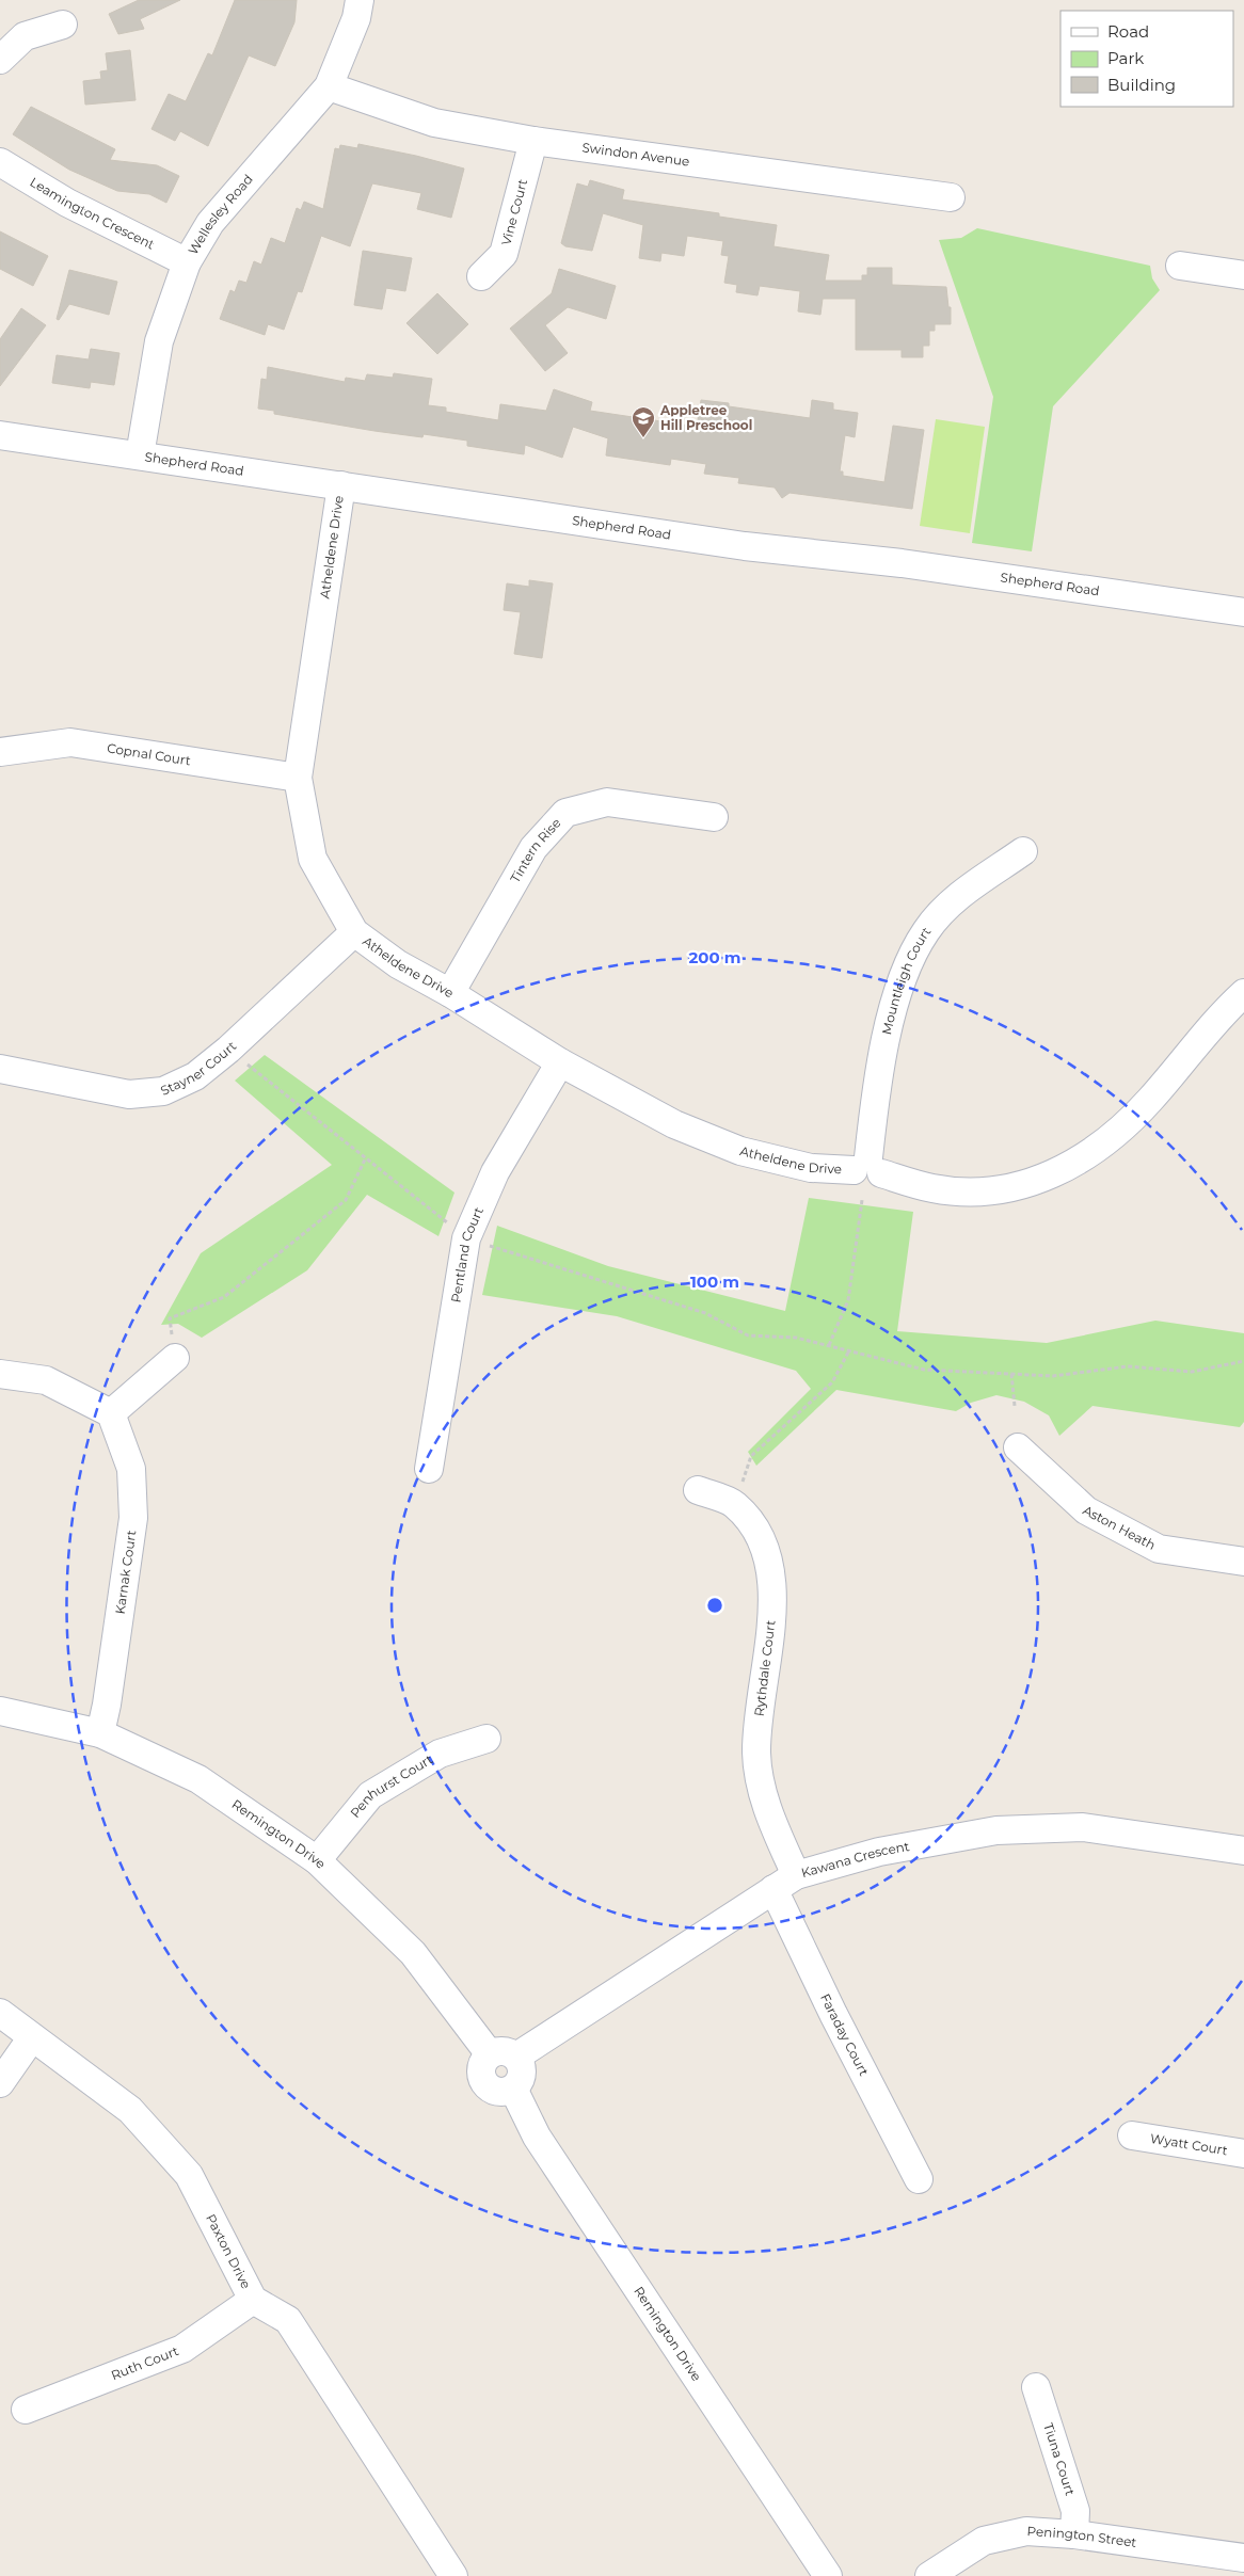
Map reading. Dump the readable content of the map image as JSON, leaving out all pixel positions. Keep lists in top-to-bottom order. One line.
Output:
{"streets":{"street":["Swindon Avenue","Vine Court","Leamington Crescent","Wellesley Road","Shepherd Road","Atheldene Drive","Copnal Court","Tintern Rise","Mountleigh Court","Stayner Court","Pentland Court","Aston Heath","Karnak Court","Rythdale Court","Penhurst Court","Remington Drive","Kawana Crescent","Faraday Court","Wyatt Court","Paxton Drive","Ruth Court","Tiuna Court","Penington Street"]},"crossings":[["Swindon Avenue","Vine Court"],["Swindon Avenue","Wellesley Road"],["Leamington Crescent","Wellesley Road"],["Wellesley Road","Shepherd Road"],["Shepherd Road","Atheldene Drive"],["Atheldene Drive","Copnal Court"],["Atheldene Drive","Tintern Rise"],["Atheldene Drive","Mountleigh Court"],["Atheldene Drive","Stayner Court"],["Atheldene Drive","Pentland Court"],["Karnak Court","Remington Drive"],["Rythdale Court","Kawana Crescent"],["Rythdale Court","Faraday Court"],["Penhurst Court","Remington Drive"],["Remington Drive","Kawana Crescent"],["Kawana Crescent","Faraday Court"],["Paxton Drive","Ruth Court"],["Tiuna Court","Penington Street"]],"places":{"school or university":["Appletree Hill Preschool"]},"legend":["Road","Park","Building"],"rings":["200 m","100 m"]}
